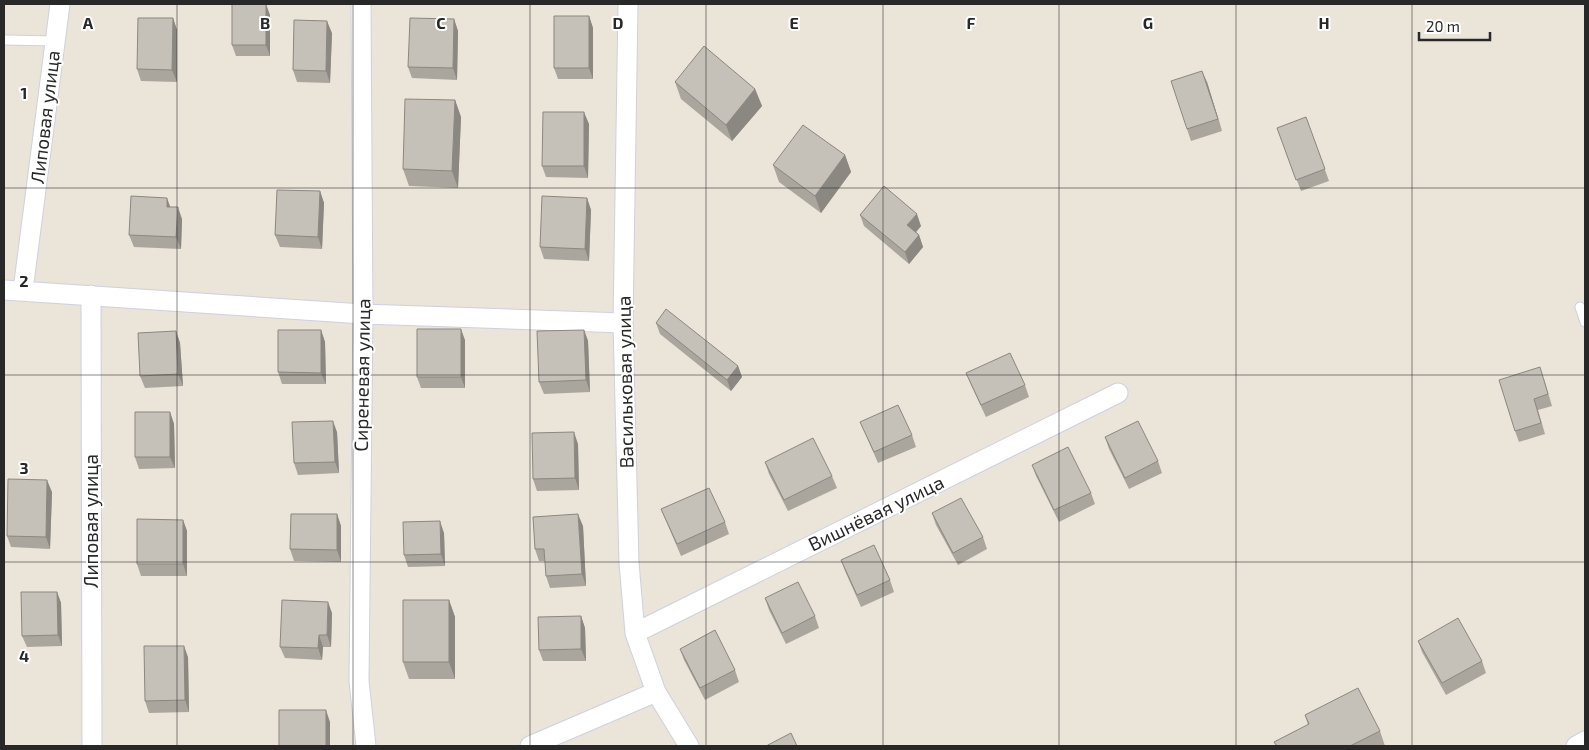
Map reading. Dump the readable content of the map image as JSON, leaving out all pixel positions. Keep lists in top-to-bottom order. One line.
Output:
{"streets":{"street":["Липовая улица","Сиреневая улица","Васильковая улица","Вишнёвая улица"]},"crossings":[["Васильковая улица","Вишнёвая улица"]],"scale_bar":"20 m","grid":{"columns":["A","B","C","D","E","F","G","H"],"rows":["1","2","3","4"]}}
